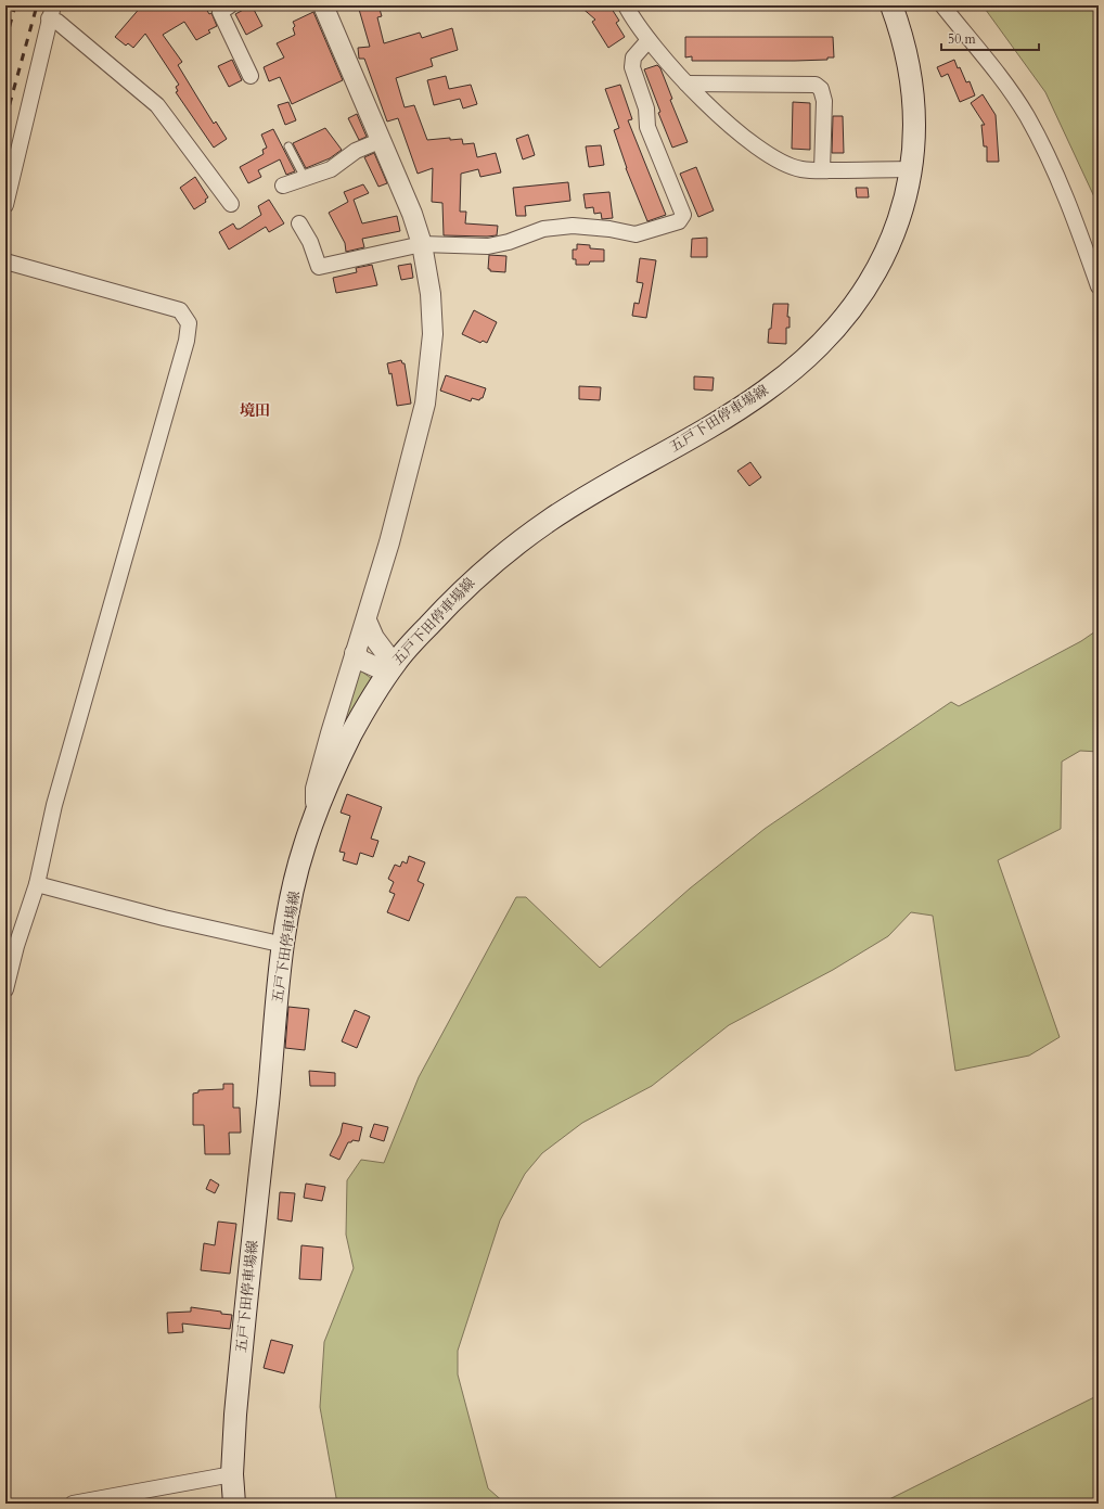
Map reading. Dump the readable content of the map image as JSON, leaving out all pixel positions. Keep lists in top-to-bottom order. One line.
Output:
{"streets":{"main road":["五戸下田停車場線"]},"districts":["境田"],"scale_bar":"50 m"}
